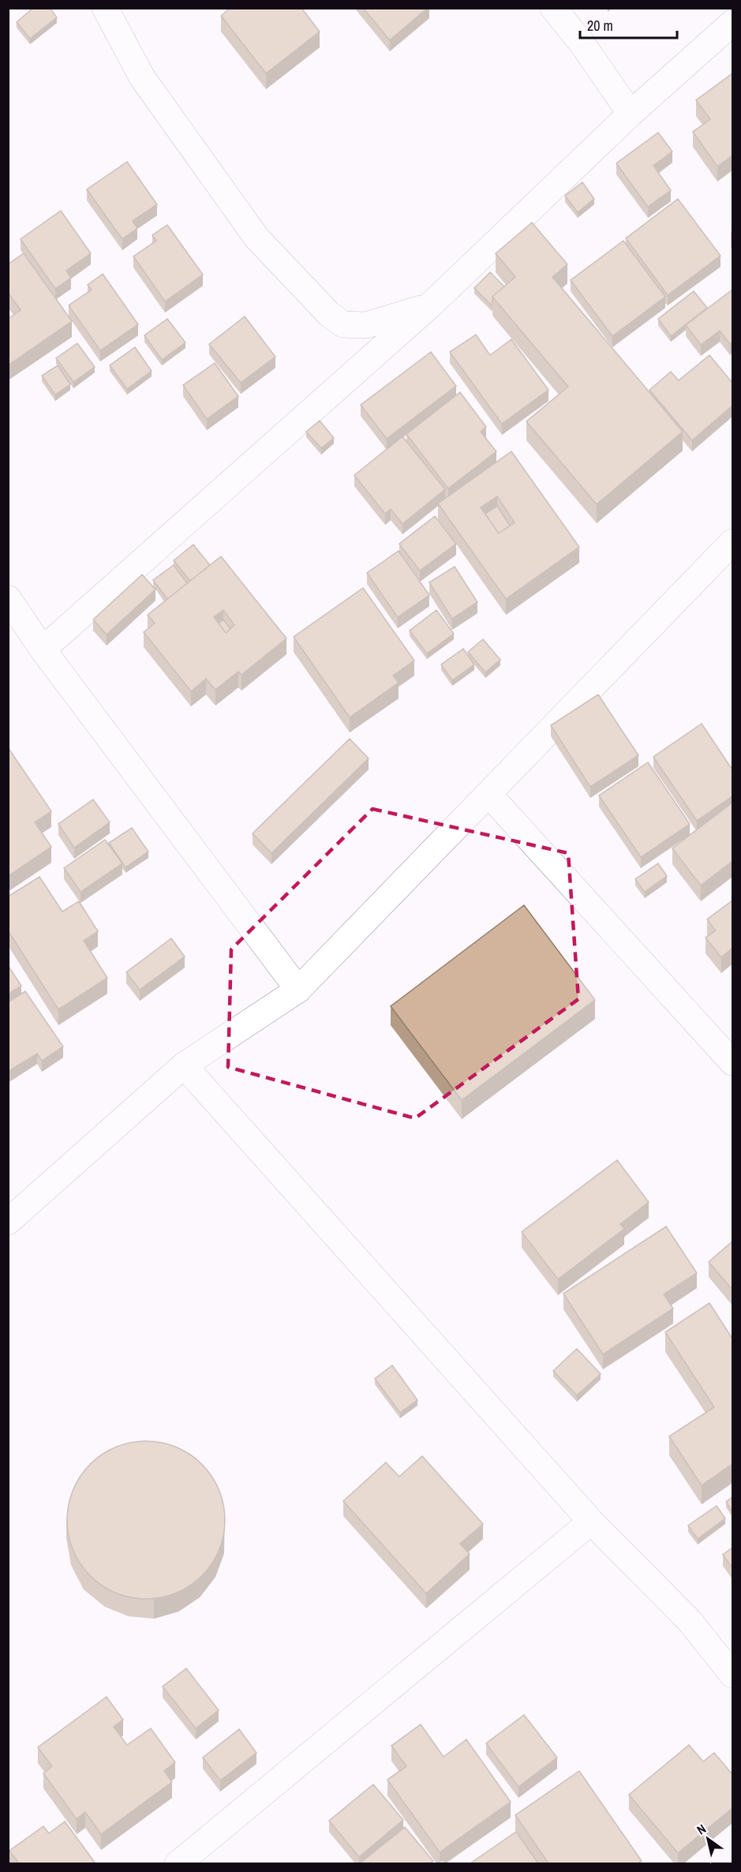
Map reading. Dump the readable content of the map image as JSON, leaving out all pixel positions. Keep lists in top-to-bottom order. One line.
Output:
{"scale_bar":"20 m","north":"top left"}
